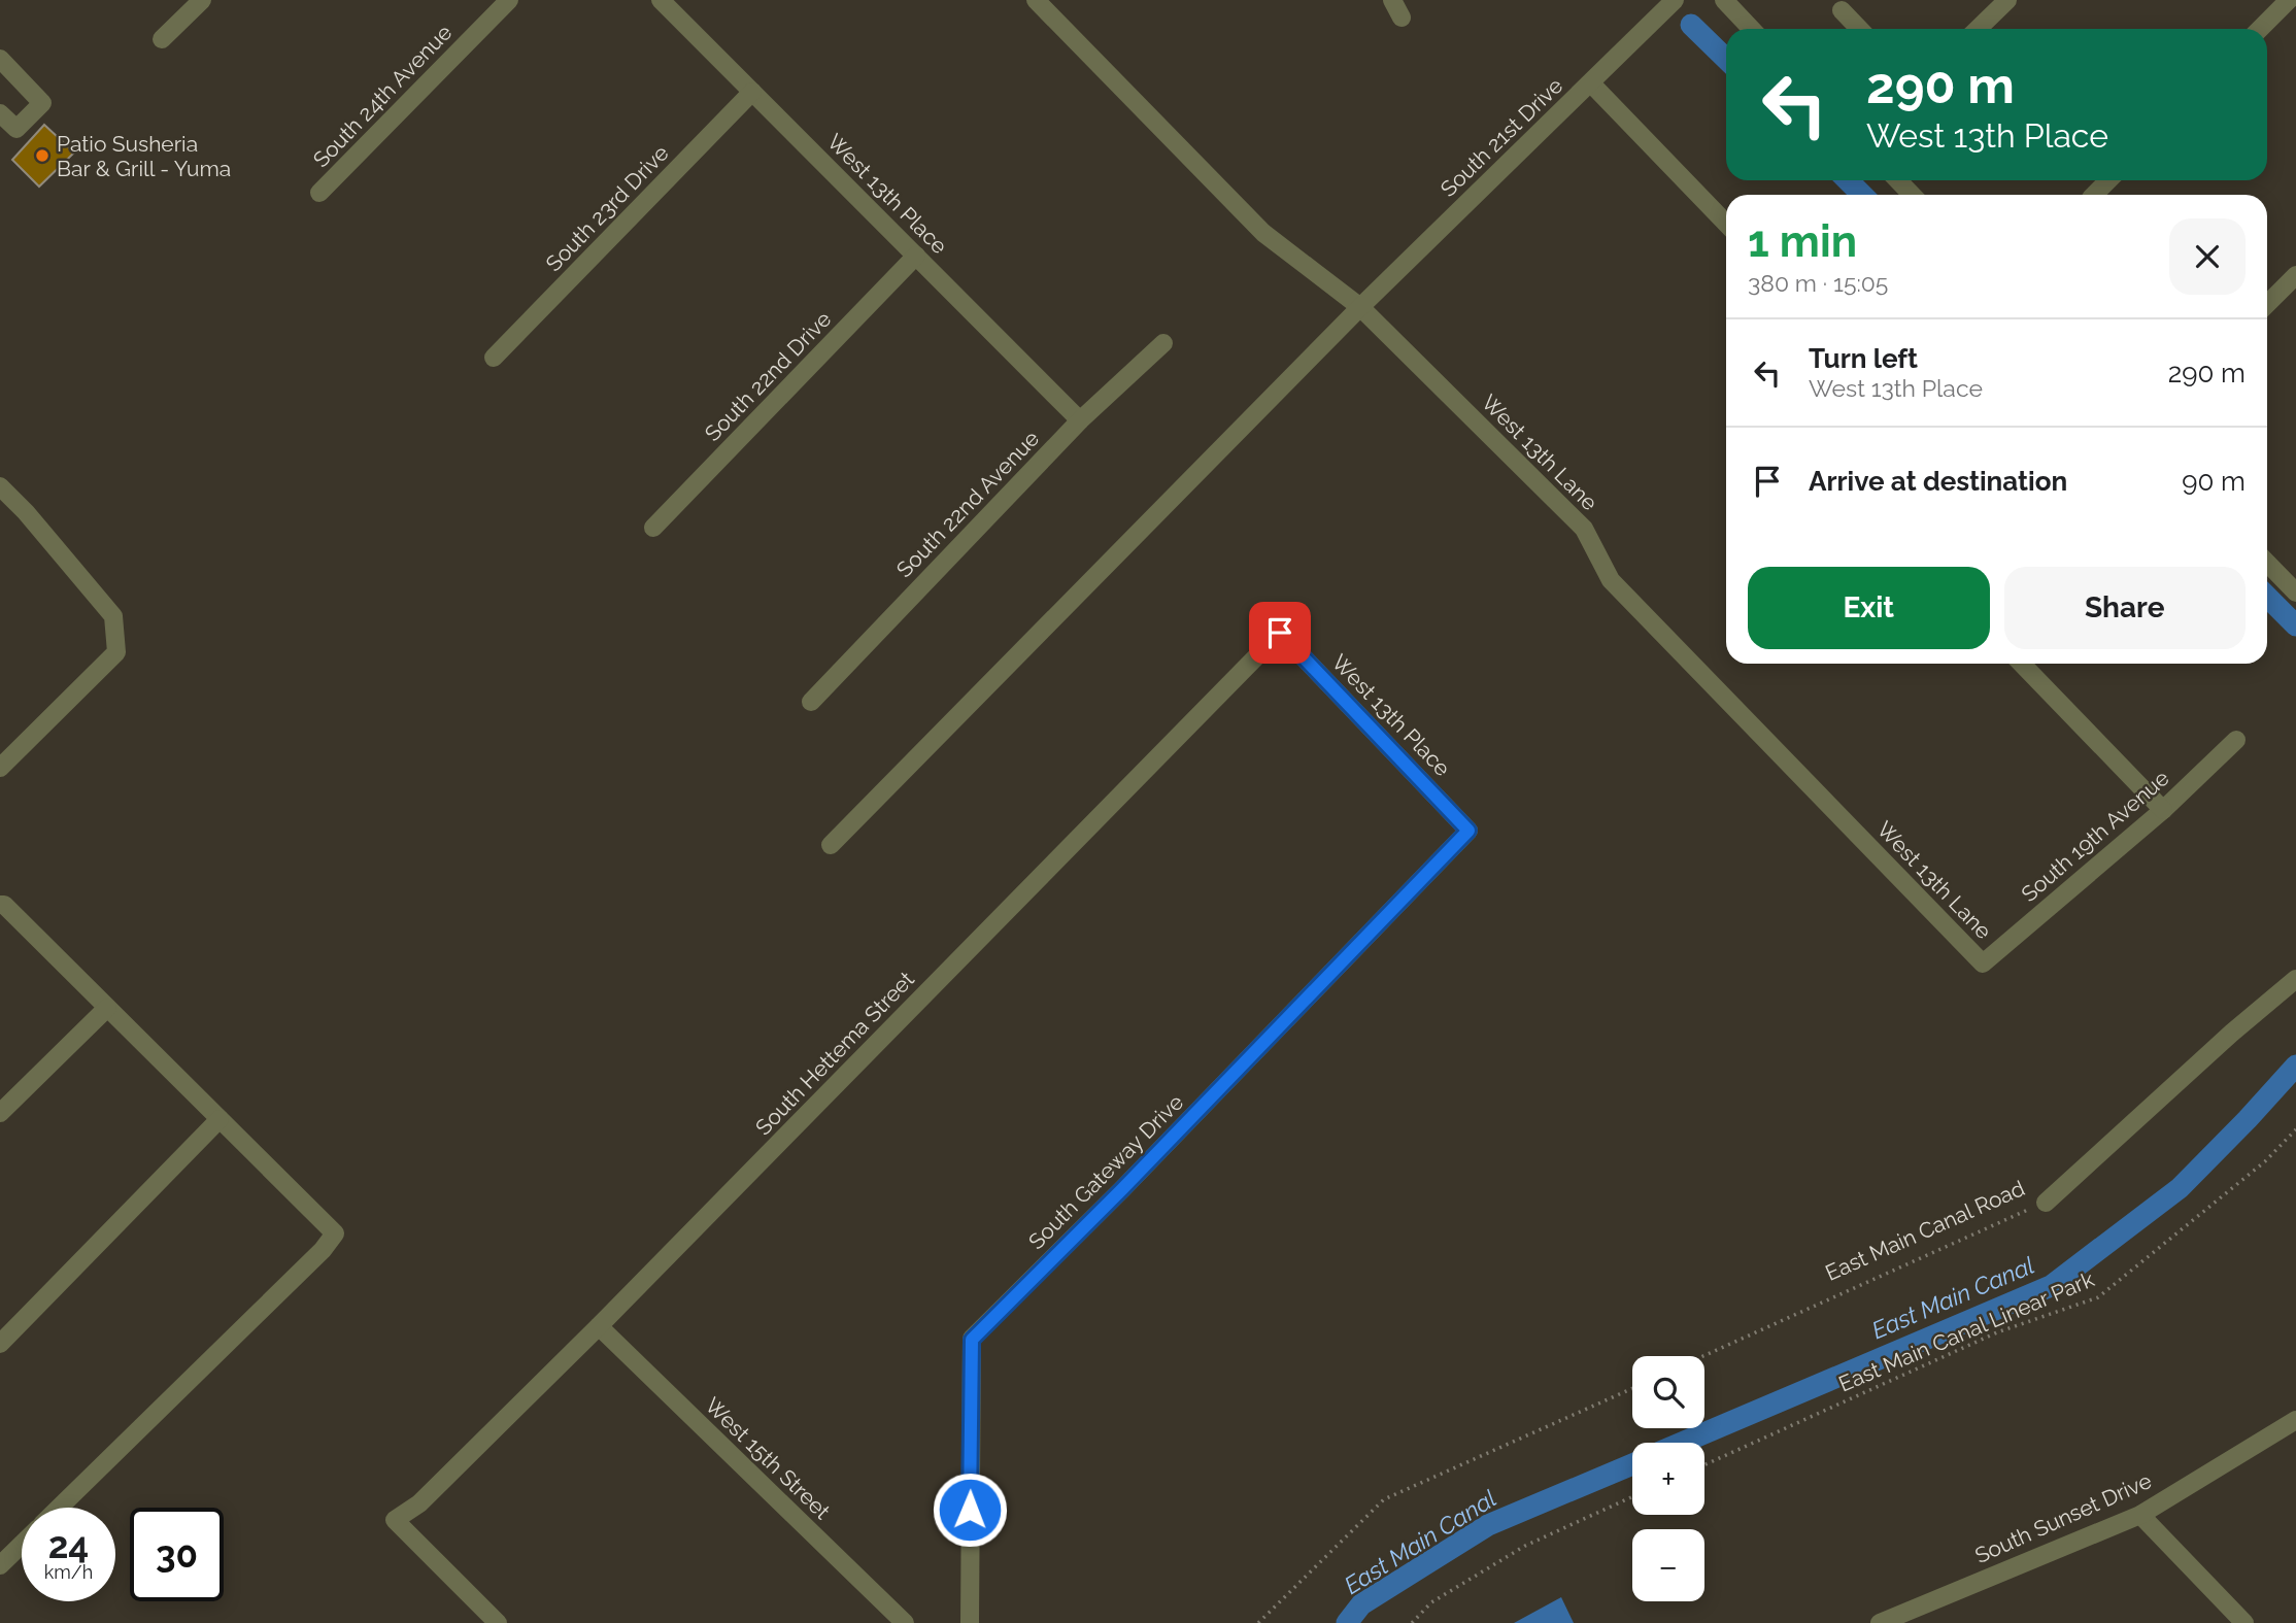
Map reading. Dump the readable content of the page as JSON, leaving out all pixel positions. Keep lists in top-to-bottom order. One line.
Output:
{"streets":{"street":["South 24th Avenue","South 21st Drive","West 13th Place","South 23rd Drive","South 22nd Drive","West 13th Lane","South 22nd Avenue","South 19th Avenue","South Hettema Street","South Gateway Drive","East Main Canal Road","West 15th Street","South Sunset Drive"],"path":["East Main Canal Linear Park"]},"crossings":[["South 21st Drive","West 13th Lane"],["West 13th Place","South 23rd Drive"],["West 13th Place","South 22nd Drive"],["West 13th Place","South 22nd Avenue"],["West 13th Place","South Hettema Street"],["West 13th Place","South Gateway Drive"],["West 13th Lane","South 19th Avenue"],["South Hettema Street","West 15th Street"]],"water":["East Main Canal"],"places":["Patio Susheria Bar & Grill - Yuma"],"page":{"turn":["290 m","West 13th Place"],"heading":["1 min","380 m · 15:05"],"list":[{"name":"Turn left","note":"West 13th Place","value":"290 m"},{"name":"Arrive at destination","value":"90 m"}],"buttons":["Exit","Share"],"map_buttons":["+","−"],"speed":"24 km/h","limit":"30"}}
